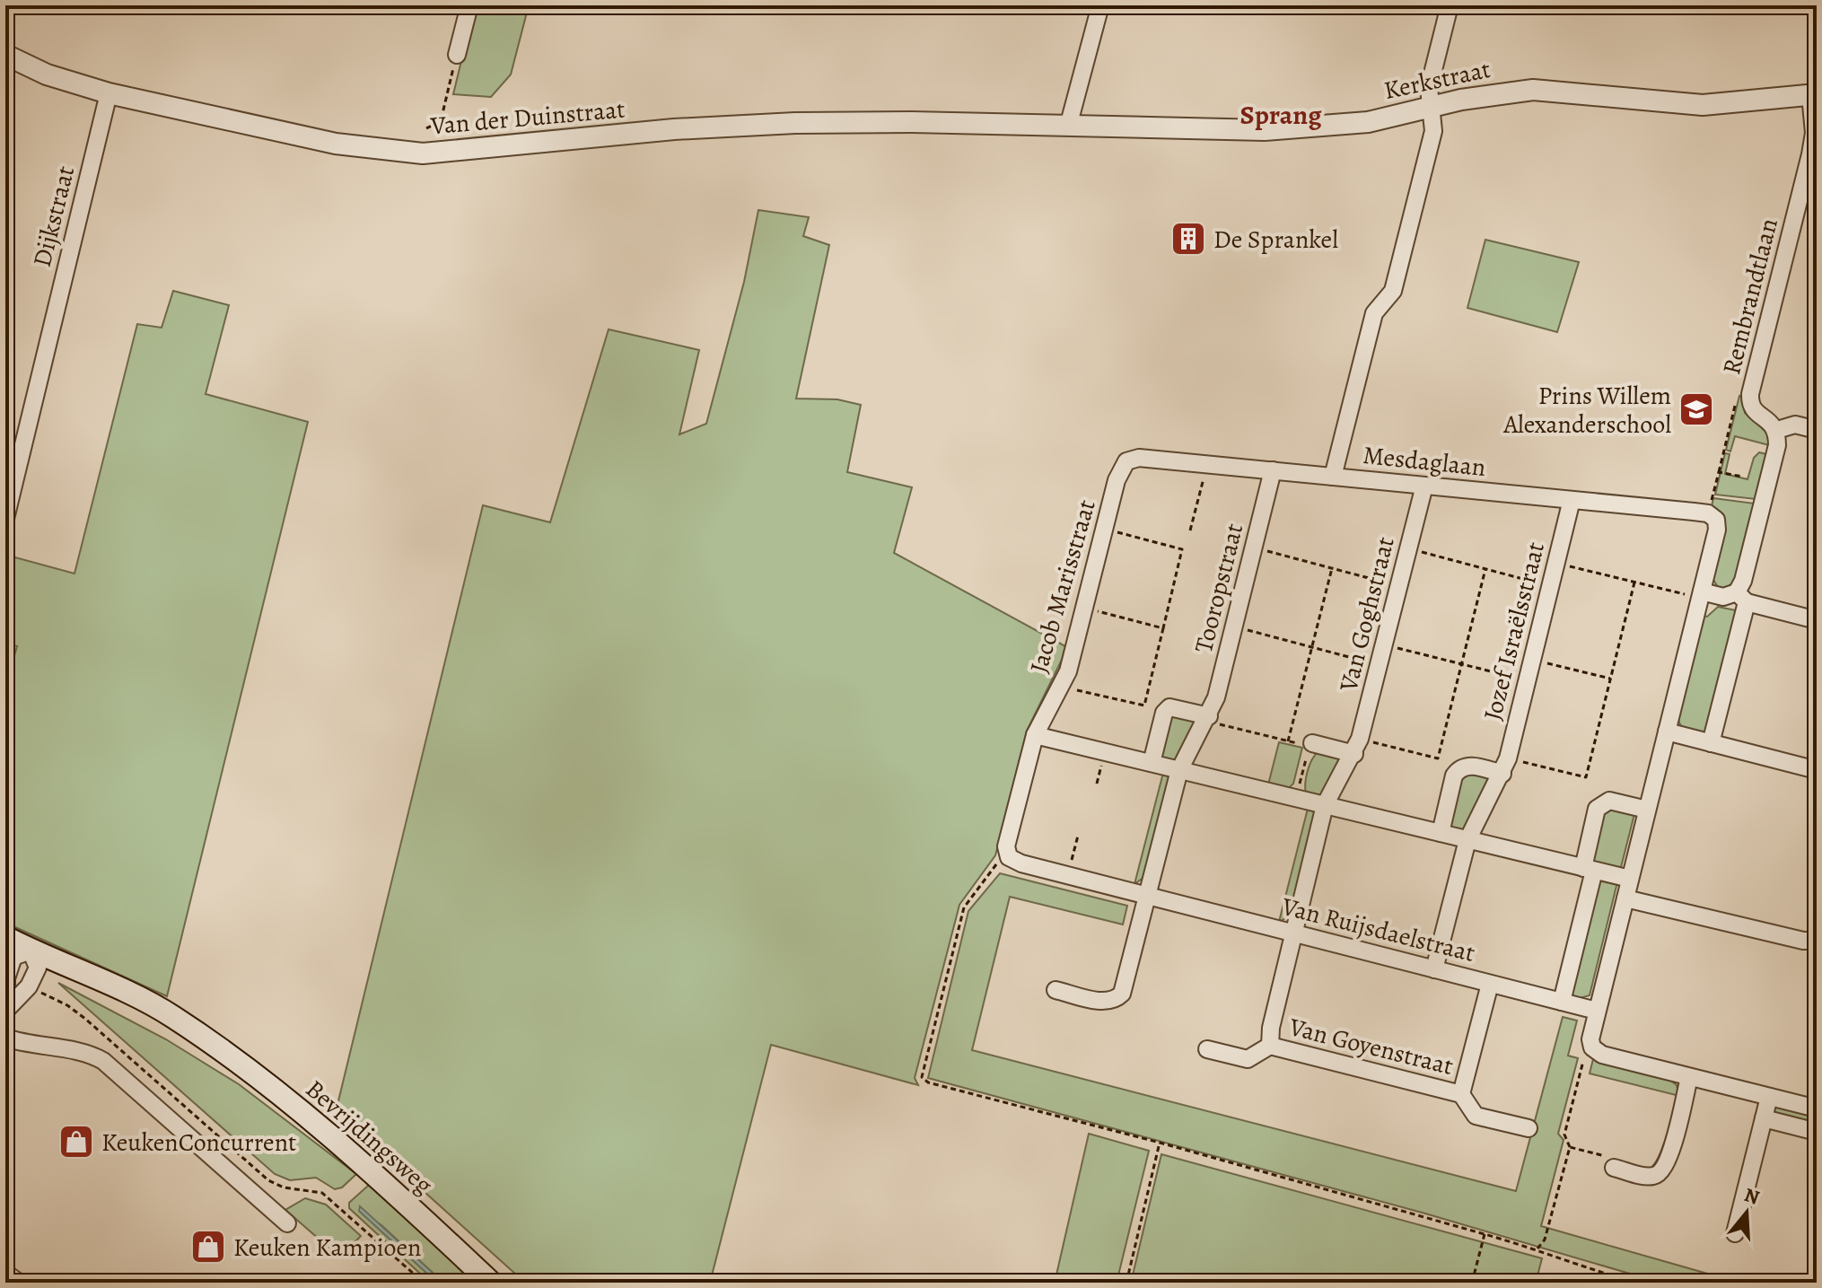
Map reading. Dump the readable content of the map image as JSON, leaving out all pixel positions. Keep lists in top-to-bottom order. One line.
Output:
{"streets":{"main road":["Bevrijdingsweg"],"street":["Kerkstraat","Van der Duinstraat","Dijkstraat","Rembrandtlaan","Mesdaglaan","Jacob Marisstraat","Tooropstraat","Van Goghstraat","Jozef Israëlsstraat","Van Ruijsdaelstraat","Van Goyenstraat"]},"crossings":[["Kerkstraat","Van der Duinstraat"],["Kerkstraat","Rembrandtlaan"],["Van der Duinstraat","Dijkstraat"],["Mesdaglaan","Jacob Marisstraat"],["Mesdaglaan","Tooropstraat"],["Mesdaglaan","Van Goghstraat"],["Mesdaglaan","Jozef Israëlsstraat"],["Jacob Marisstraat","Van Ruijsdaelstraat"],["Tooropstraat","Van Ruijsdaelstraat"],["Van Goghstraat","Van Ruijsdaelstraat"],["Van Goghstraat","Van Goyenstraat"],["Jozef Israëlsstraat","Van Ruijsdaelstraat"],["Van Ruijsdaelstraat","Van Goyenstraat"]],"districts":["Sprang"],"places":{"building":["De Sprankel"],"school or university":["Prins Willem Alexanderschool"],"shop":["KeukenConcurrent","Keuken Kampioen"]},"north":"top"}
